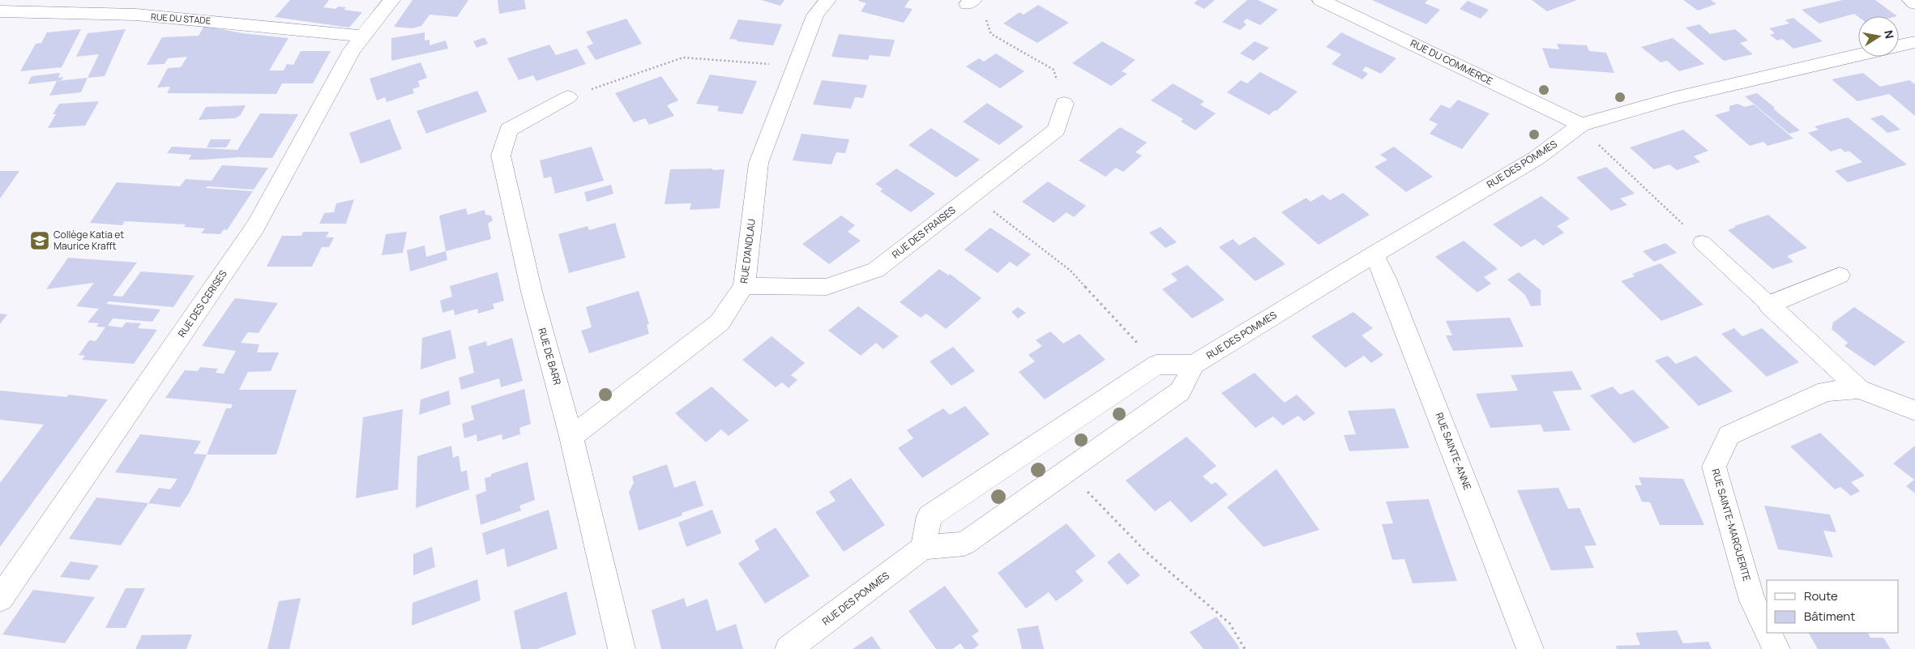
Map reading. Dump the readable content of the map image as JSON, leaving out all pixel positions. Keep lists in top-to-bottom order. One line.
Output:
{"streets":{"street":["RUE DU STADE","RUE DU COMMERCE","RUE DES POMMES","RUE DES FRAISES","RUE D'ANDLAU","RUE DES CERISES","RUE DE BARR","RUE SAINTE-ANNE","RUE SAINTE-MARGUERITE"]},"crossings":[["RUE DU STADE","RUE DES CERISES"],["RUE DU COMMERCE","RUE DES POMMES"],["RUE DES POMMES","RUE SAINTE-ANNE"],["RUE DES FRAISES","RUE D'ANDLAU"],["RUE D'ANDLAU","RUE DE BARR"]],"places":{"school or university":["Collège Katia et Maurice Krafft"]},"legend":["Route","Bâtiment"],"north":"right"}
